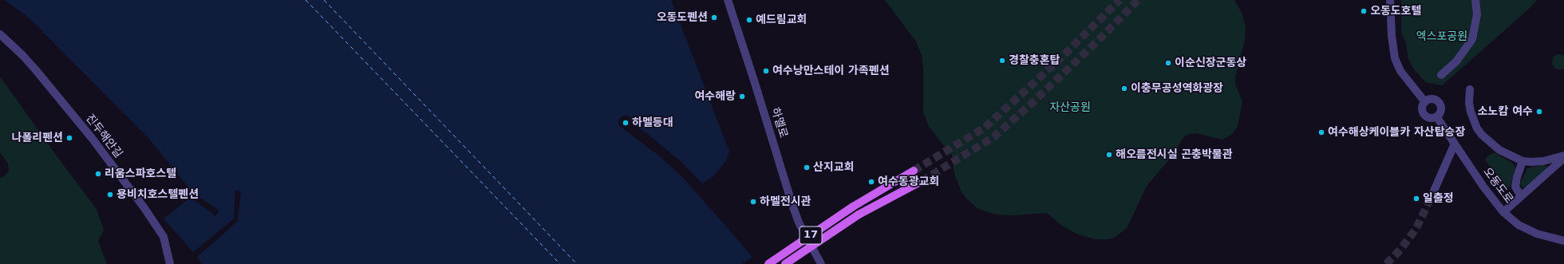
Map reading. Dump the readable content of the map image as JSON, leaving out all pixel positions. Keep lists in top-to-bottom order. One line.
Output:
{"streets":{"main road":["17"],"street":["하멜로","진두해안길","오동도로"]},"parks":["엑스포공원","자산공원"],"places":["오동도호텔","오동도펜션","예드림교회","경찰충혼탑","이순신장군동상","여수낭만스테이 가족펜션","이충무공성역화광장","여수해랑","소노캄 여수","하멜등대","여수해상케이블카 자산탑승장","나폴리펜션","해오름전시실 곤충박물관","산지교회","리움스파호스텔","여수동광교회","용비치호스텔펜션","일출정","하멜전시관"]}
